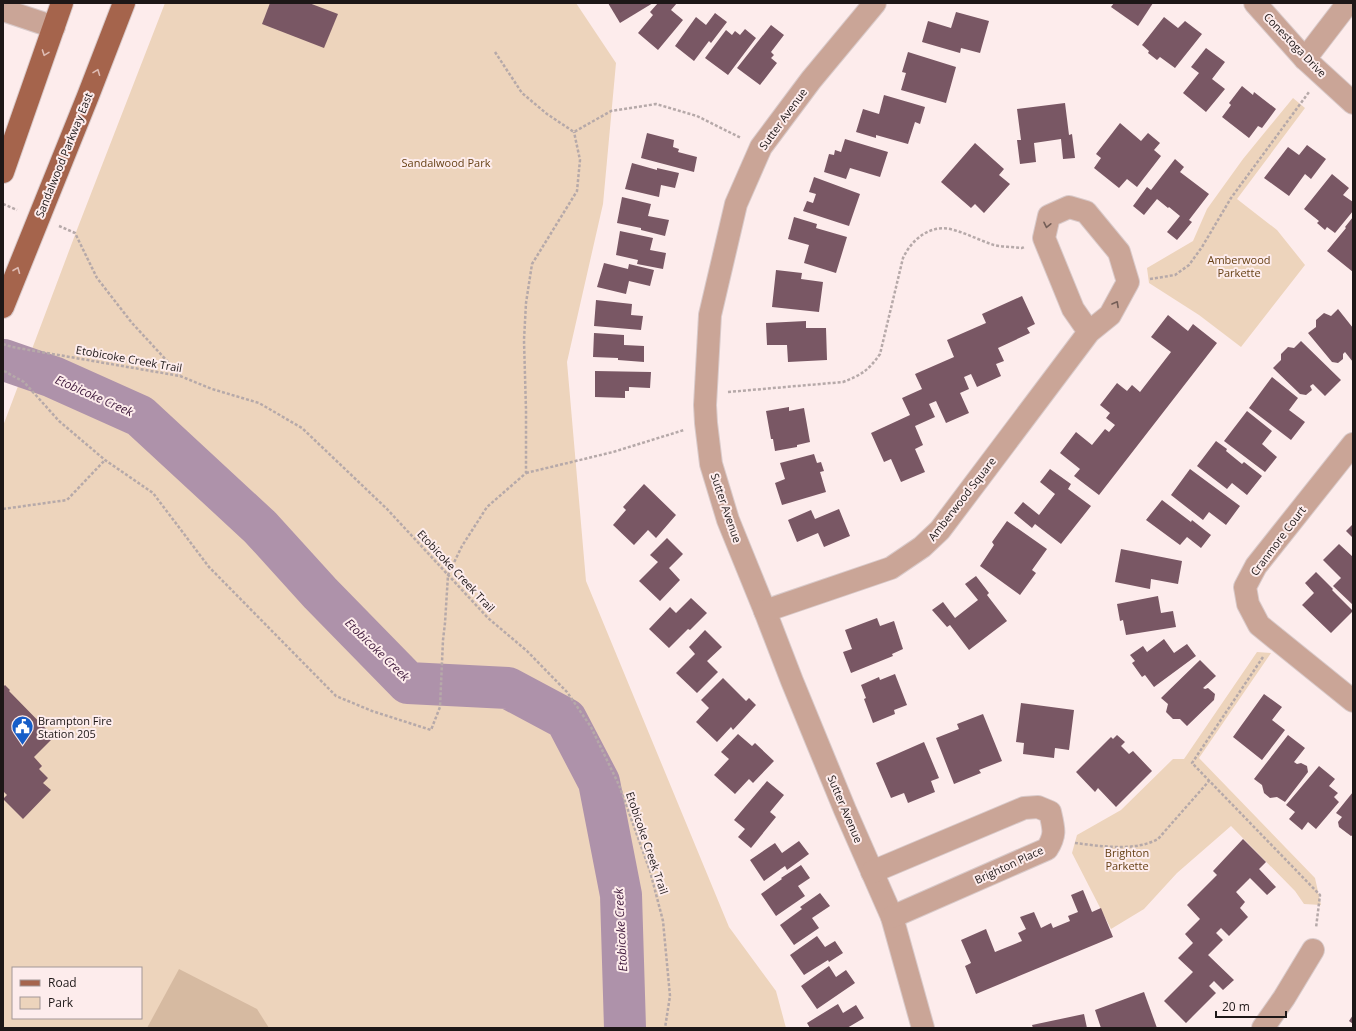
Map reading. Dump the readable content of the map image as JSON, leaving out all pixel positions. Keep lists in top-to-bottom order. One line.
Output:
{"streets":{"main road":["Sandalwood Parkway East"],"street":["Conestoga Drive","Sutter Avenue","Amberwood Square","Cranmore Court","Brighton Place"],"path":["Etobicoke Creek Trail"]},"crossings":[["Sutter Avenue","Amberwood Square"],["Sutter Avenue","Brighton Place"]],"water":["Etobicoke Creek"],"parks":["Sandalwood Park","Amberwood Parkette","Brighton Parkette"],"places":{"public building":["Brampton Fire Station 205"]},"legend":["Road","Park"],"scale_bar":"20 m"}
